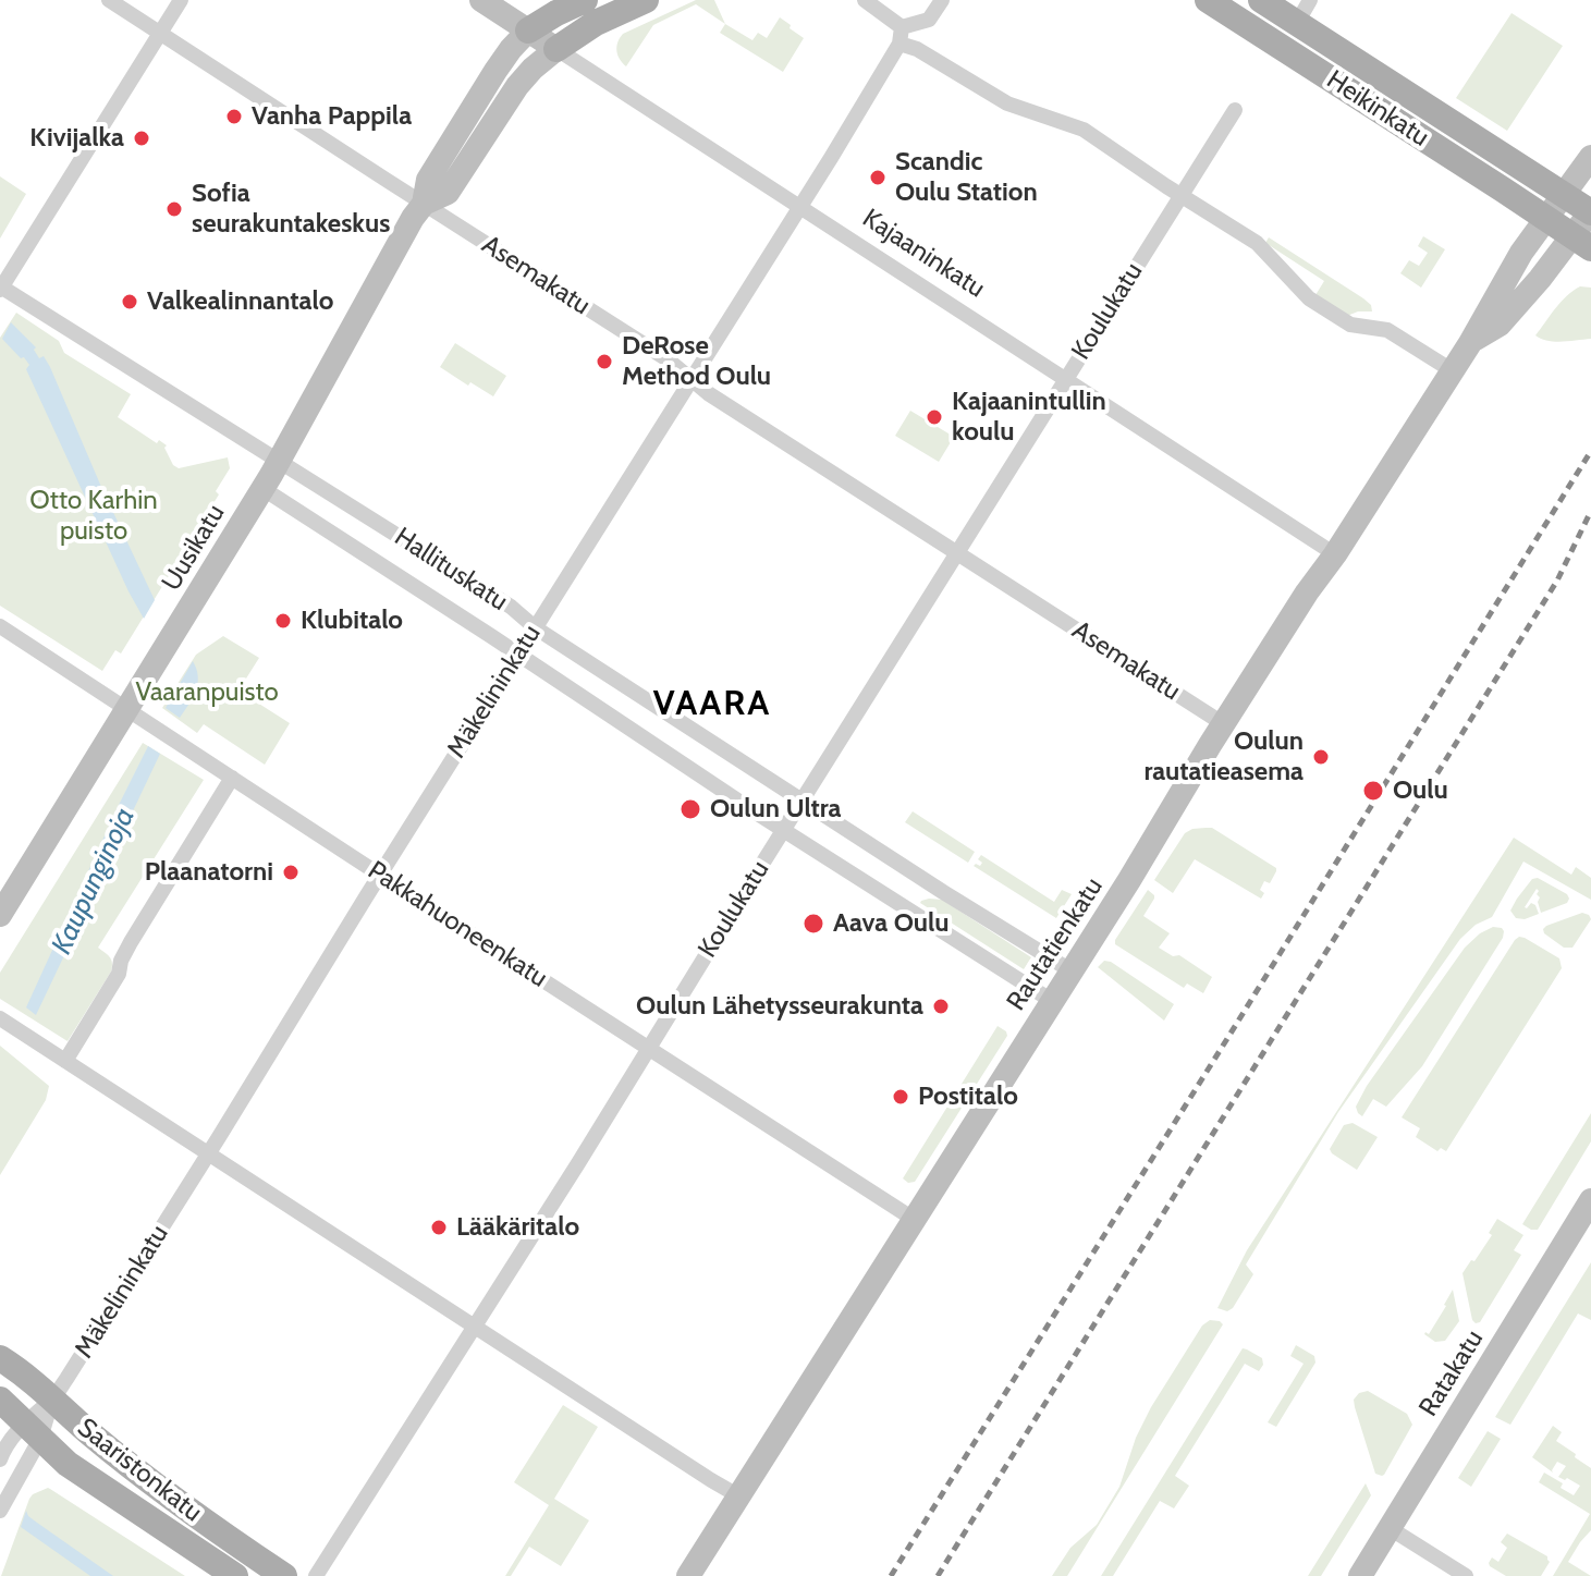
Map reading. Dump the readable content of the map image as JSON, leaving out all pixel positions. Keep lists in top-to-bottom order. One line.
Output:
{"streets":{"main road":["Heikinkatu","Saaristonkatu"],"street":["Kajaaninkatu","Asemakatu","Koulukatu","Uusikatu","Hallituskatu","Mäkelininkatu","Pakkahuoneenkatu","Rautatienkatu","Ratakatu"]},"crossings":[["Heikinkatu","Rautatienkatu"],["Kajaaninkatu","Koulukatu"],["Kajaaninkatu","Uusikatu"],["Kajaaninkatu","Mäkelininkatu"],["Kajaaninkatu","Rautatienkatu"],["Asemakatu","Koulukatu"],["Asemakatu","Uusikatu"],["Asemakatu","Mäkelininkatu"],["Asemakatu","Rautatienkatu"],["Koulukatu","Hallituskatu"],["Koulukatu","Pakkahuoneenkatu"],["Uusikatu","Hallituskatu"],["Uusikatu","Pakkahuoneenkatu"],["Hallituskatu","Mäkelininkatu"],["Hallituskatu","Rautatienkatu"],["Mäkelininkatu","Pakkahuoneenkatu"],["Mäkelininkatu","Saaristonkatu"],["Pakkahuoneenkatu","Rautatienkatu"]],"districts":["VAARA"],"water":["Kaupunginoja"],"parks":["Otto Karhin puisto","Vaaranpuisto"],"places":["Vanha Pappila","Kivijalka","Scandic Oulu Station","Sofia seurakuntakeskus","Valkealinnantalo","DeRose Method Oulu","Kajaanintullin koulu","Klubitalo","Oulun rautatieasema","Oulu","Oulun Ultra","Plaanatorni","Aava Oulu","Oulun Lähetysseurakunta","Postitalo","Lääkäritalo"]}
